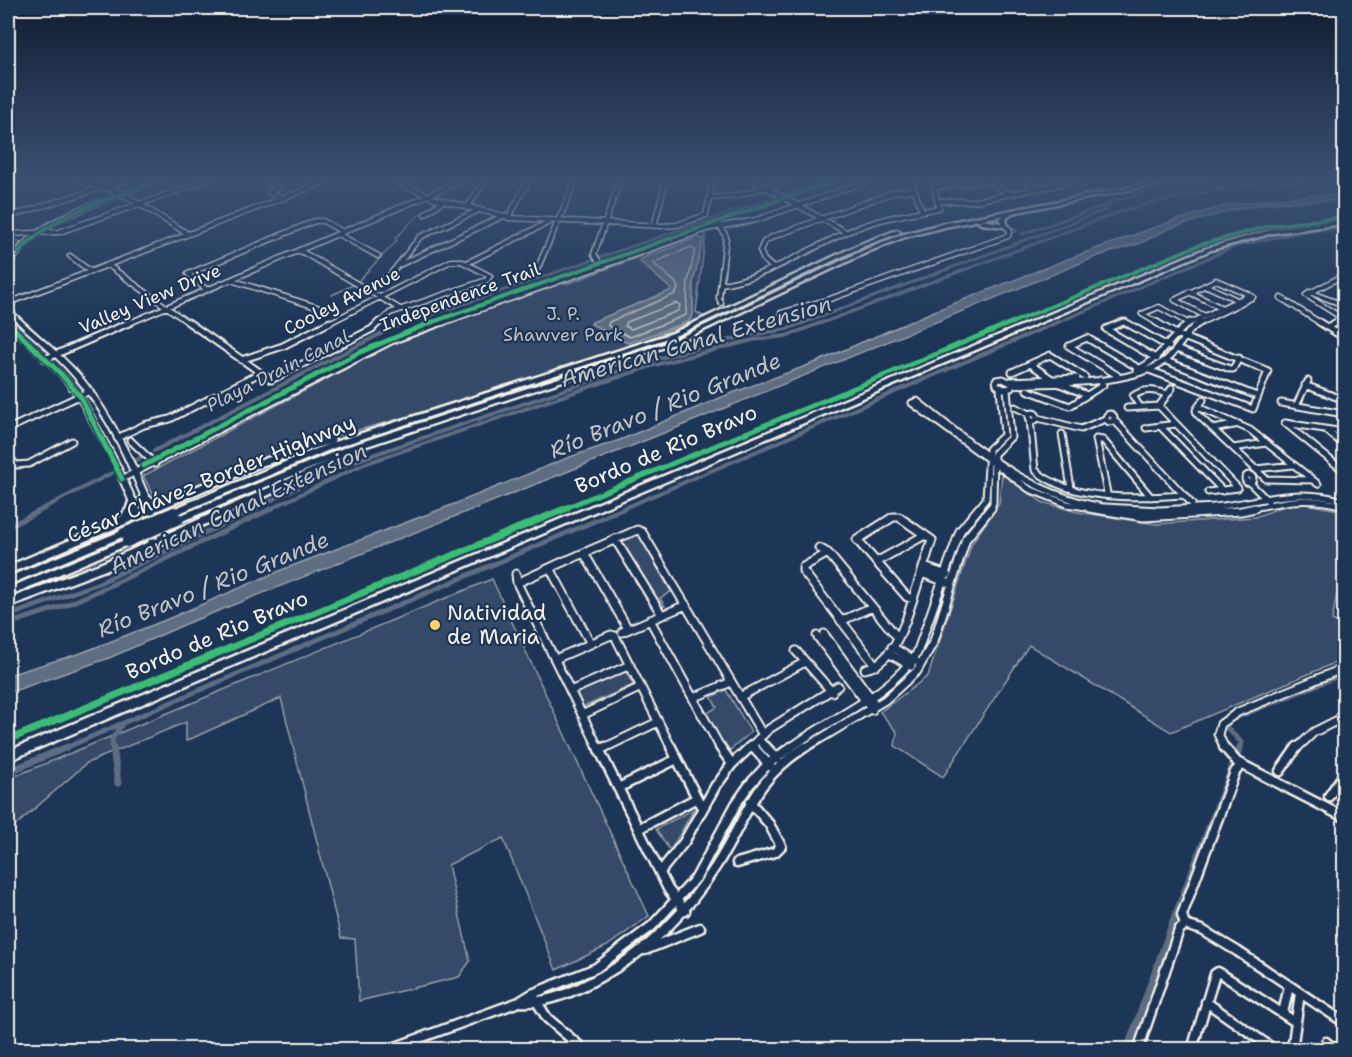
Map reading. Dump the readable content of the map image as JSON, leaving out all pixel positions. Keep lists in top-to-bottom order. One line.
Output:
{"streets":{"highway":["César Chávez Border Highway"],"street":["Valley View Drive","Cooley Avenue"],"cycle path":["Independence Trail","Bordo de Rio Bravo"]},"water":["American Canal Extension","Playa Drain Canal","Río Bravo / Rio Grande"],"parks":["J. P. Shawver Park"],"places":["Natividad de Maria"]}
